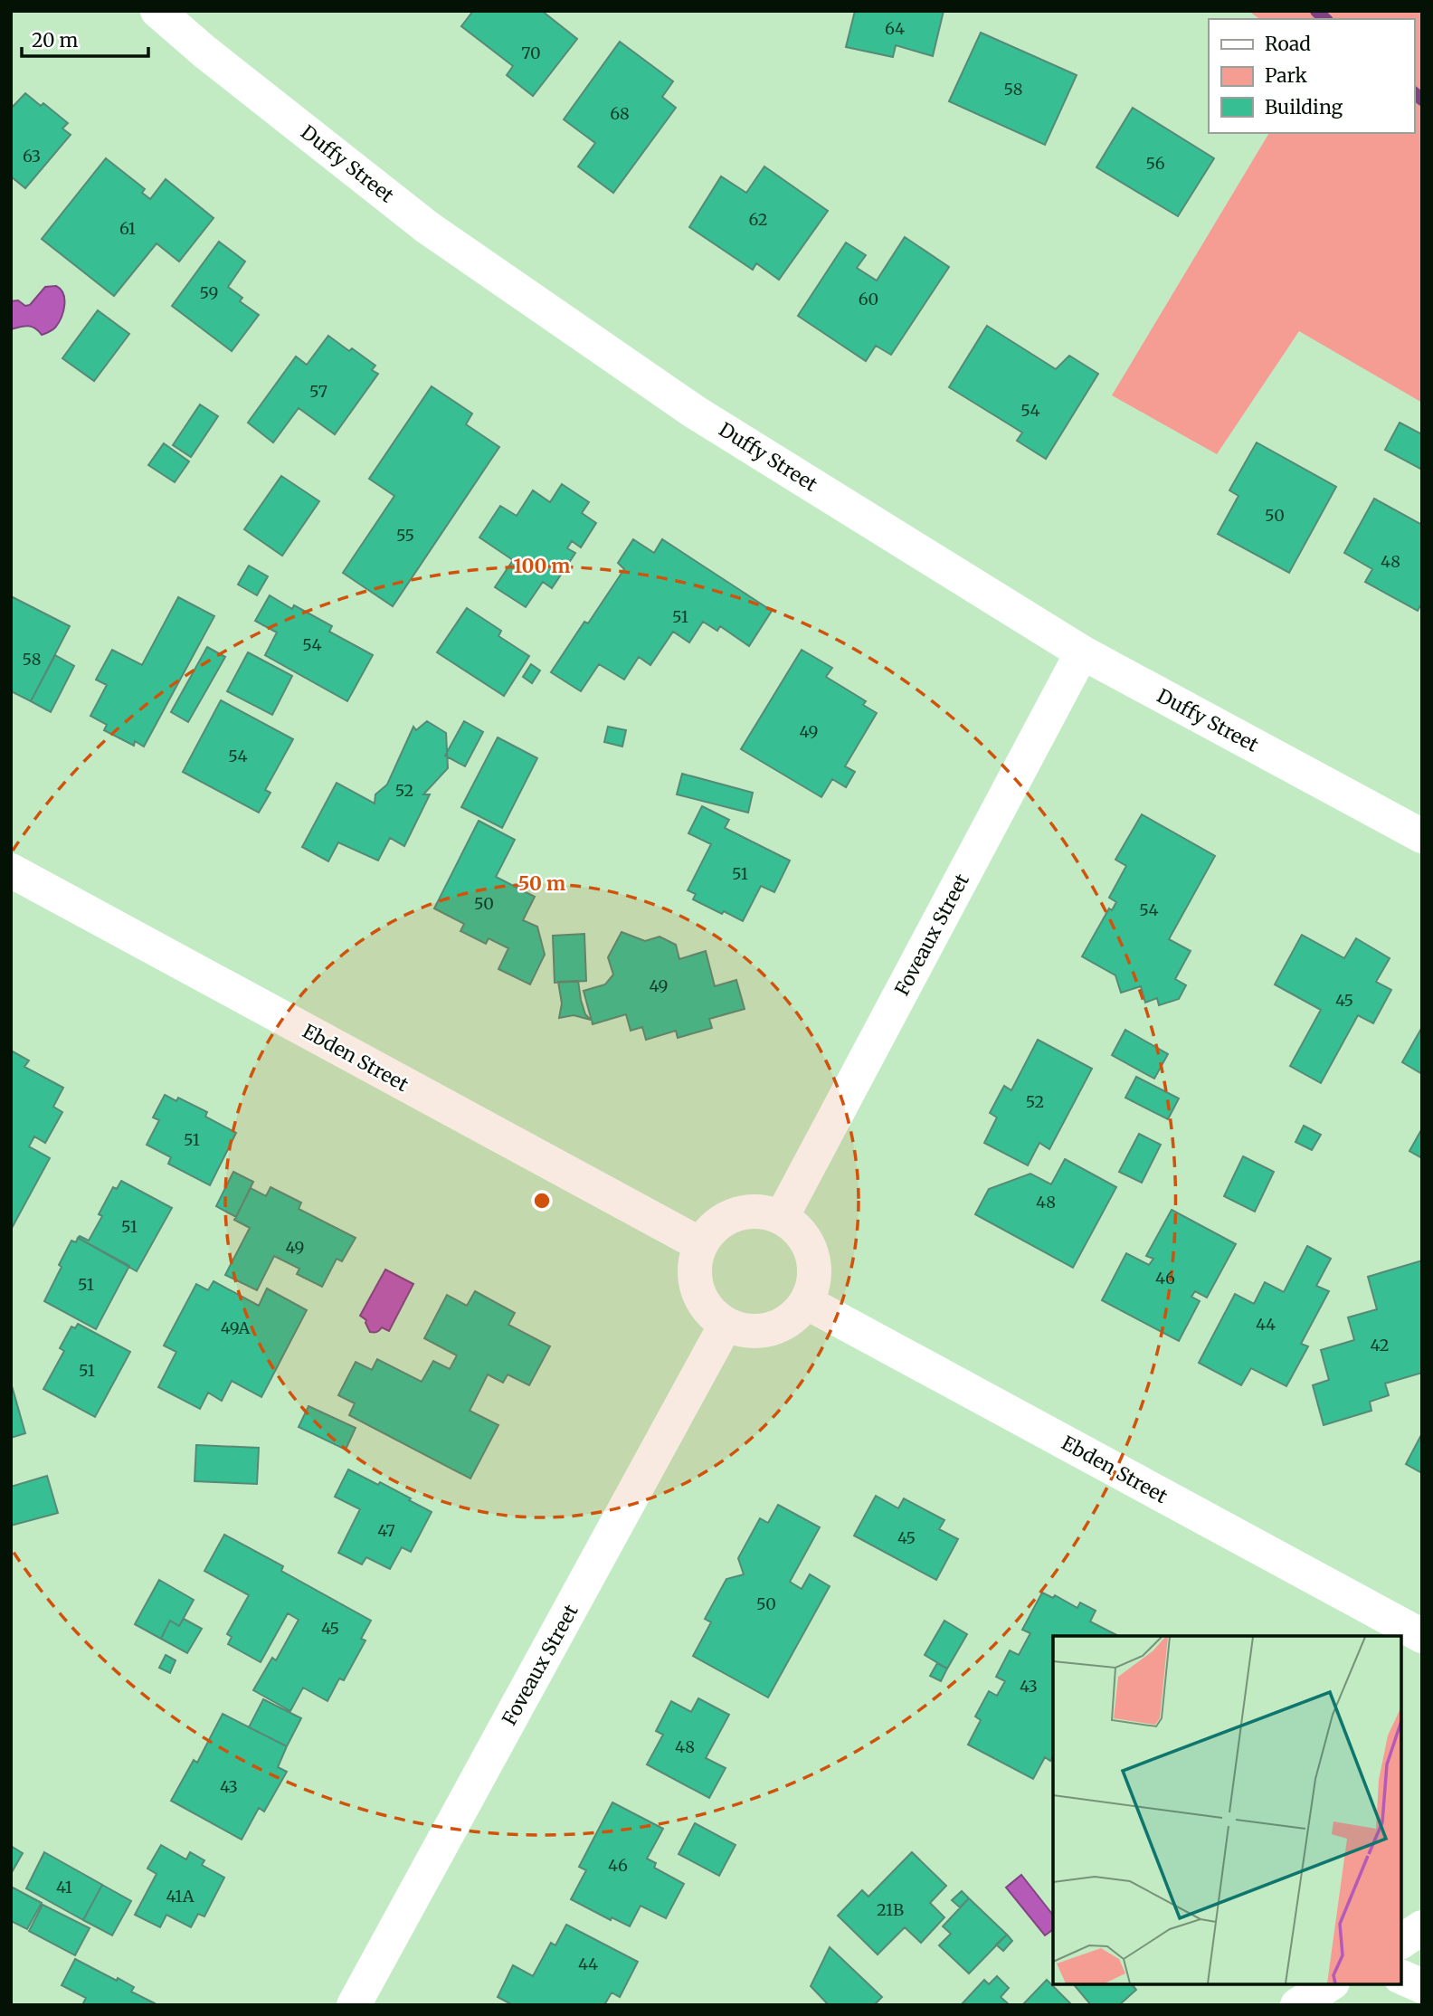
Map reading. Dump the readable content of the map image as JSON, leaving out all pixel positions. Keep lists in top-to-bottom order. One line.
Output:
{"streets":{"street":["Duffy Street","Foveaux Street","Ebden Street"]},"crossings":[["Duffy Street","Foveaux Street"],["Foveaux Street","Ebden Street"]],"house_numbers":["64","70","58","68","63","56","62","61","59","60","57","54","50","55","48","51","54","58","49","54","52","51","50","54","49","45","52","51","48","51","49","46","51","44","49A","42","51","47","45","50","45","43","48","43","46","41","41A","21B","44"],"legend":["Road","Park","Building"],"scale_bar":"20 m","rings":["100 m","50 m"]}
